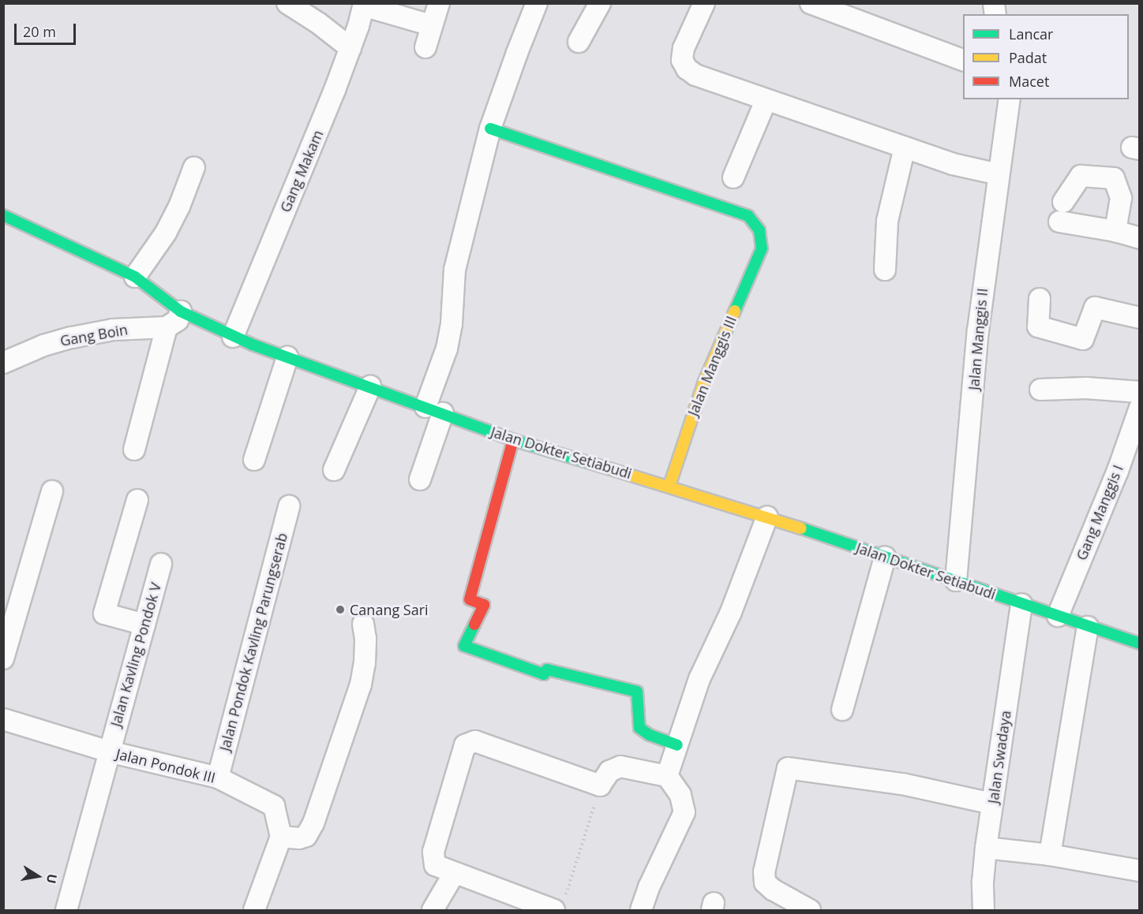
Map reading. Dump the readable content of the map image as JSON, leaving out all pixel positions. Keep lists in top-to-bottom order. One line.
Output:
{"streets":{"street":["Gang Makam","Gang Boin","Jalan Manggis II","Jalan Manggis III","Jalan Dokter Setiabudi","Gang Manggis I","Jalan Pondok Kavling Parungserab","Jalan Kavling Pondok V","Jalan Swadaya","Jalan Pondok III"]},"crossings":[["Gang Makam","Jalan Dokter Setiabudi"],["Jalan Manggis II","Jalan Dokter Setiabudi"],["Jalan Manggis III","Jalan Dokter Setiabudi"],["Jalan Dokter Setiabudi","Gang Manggis I"],["Jalan Dokter Setiabudi","Jalan Swadaya"],["Jalan Pondok Kavling Parungserab","Jalan Pondok III"],["Jalan Kavling Pondok V","Jalan Pondok III"]],"places":["Canang Sari"],"legend":["Lancar","Padat","Macet"],"scale_bar":"20 m","north":"right"}
